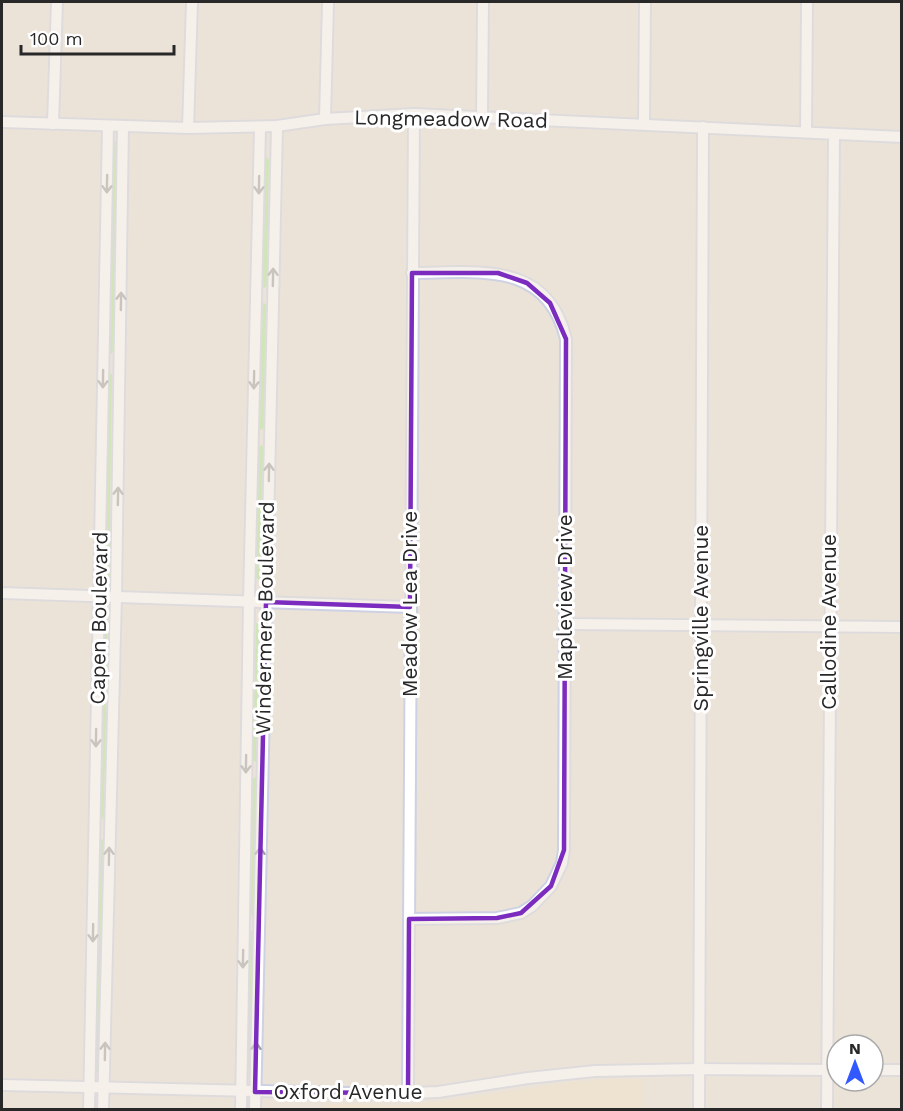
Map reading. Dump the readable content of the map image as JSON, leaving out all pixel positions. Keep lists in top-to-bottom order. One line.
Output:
{"streets":{"street":["Longmeadow Road","Mapleview Drive","Meadow Lea Drive","Capen Boulevard","Windermere Boulevard","Springville Avenue","Callodine Avenue","Oxford Avenue"]},"crossings":[["Longmeadow Road","Meadow Lea Drive"],["Longmeadow Road","Capen Boulevard"],["Longmeadow Road","Windermere Boulevard"],["Longmeadow Road","Springville Avenue"],["Longmeadow Road","Callodine Avenue"],["Mapleview Drive","Meadow Lea Drive"],["Meadow Lea Drive","Oxford Avenue"],["Capen Boulevard","Oxford Avenue"],["Windermere Boulevard","Oxford Avenue"],["Springville Avenue","Oxford Avenue"]],"scale_bar":"100 m","north":"top"}
